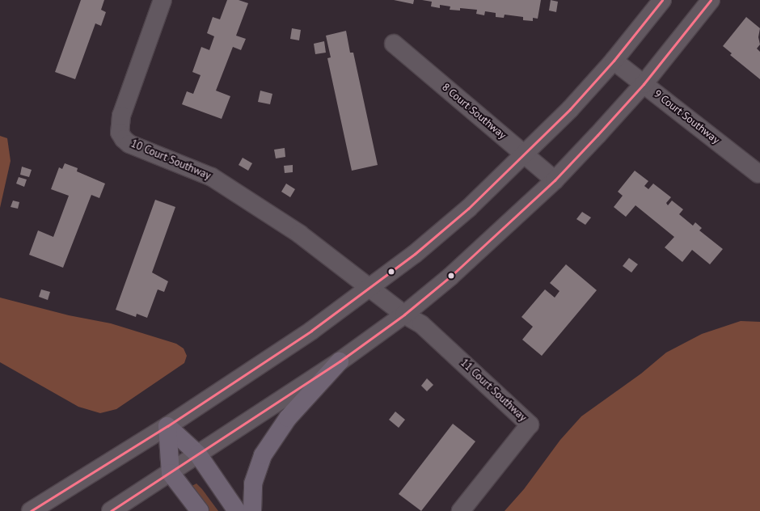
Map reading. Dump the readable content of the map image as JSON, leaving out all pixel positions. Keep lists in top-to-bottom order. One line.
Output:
{"streets":{"street":["8 Court Southway","9 Court Southway","10 Court Southway","11 Court Southway"]},"crossings":[["10 Court Southway","11 Court Southway"]]}
